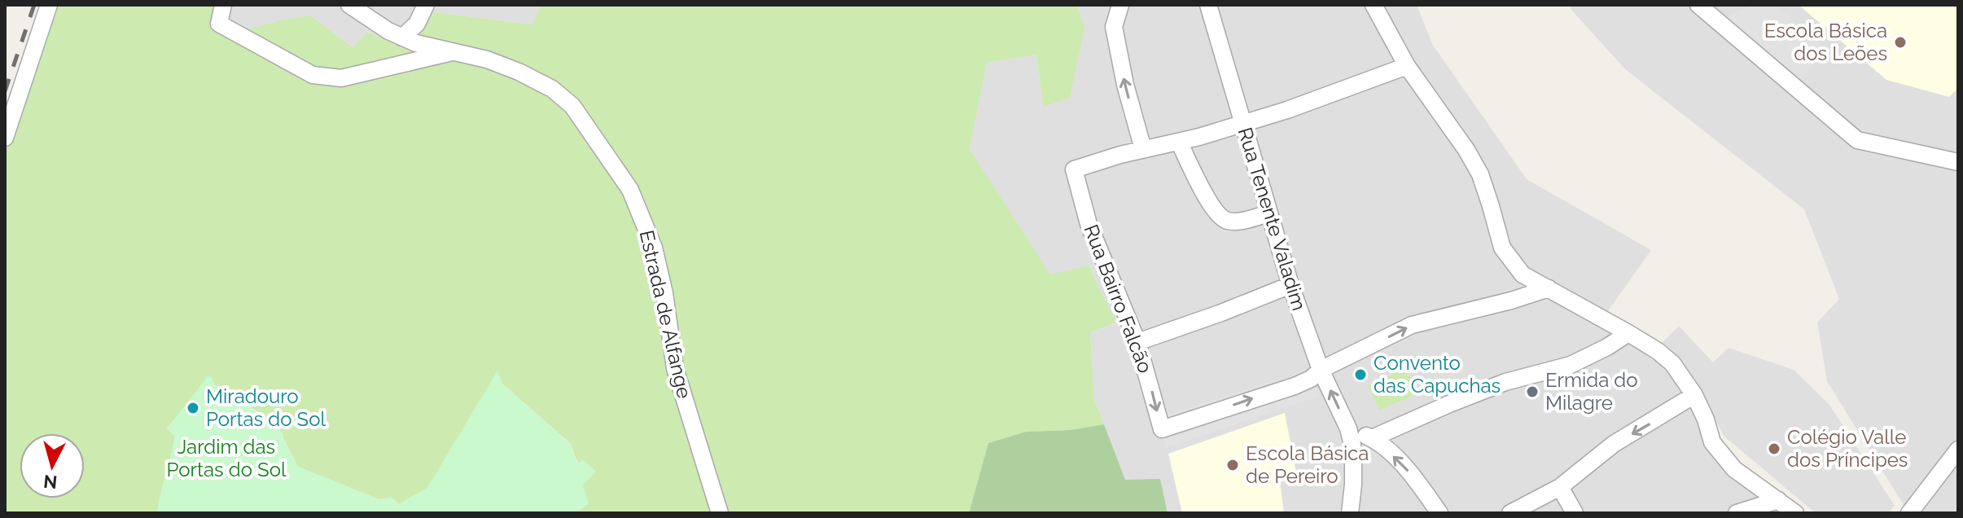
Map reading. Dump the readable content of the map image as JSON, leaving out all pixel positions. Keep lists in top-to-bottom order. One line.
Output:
{"streets":{"street":["Rua Tenente Valadim","Rua Bairro Falcão","Estrada de Alfange"]},"crossings":[["Rua Tenente Valadim","Rua Bairro Falcão"]],"parks":["Jardim das Portas do Sol"],"places":["Escola Básica dos Leões","Convento das Capuchas","Ermida do Milagre","Miradouro Portas do Sol","Colégio Valle dos Príncipes","Escola Básica de Pereiro"],"north":"bottom"}
